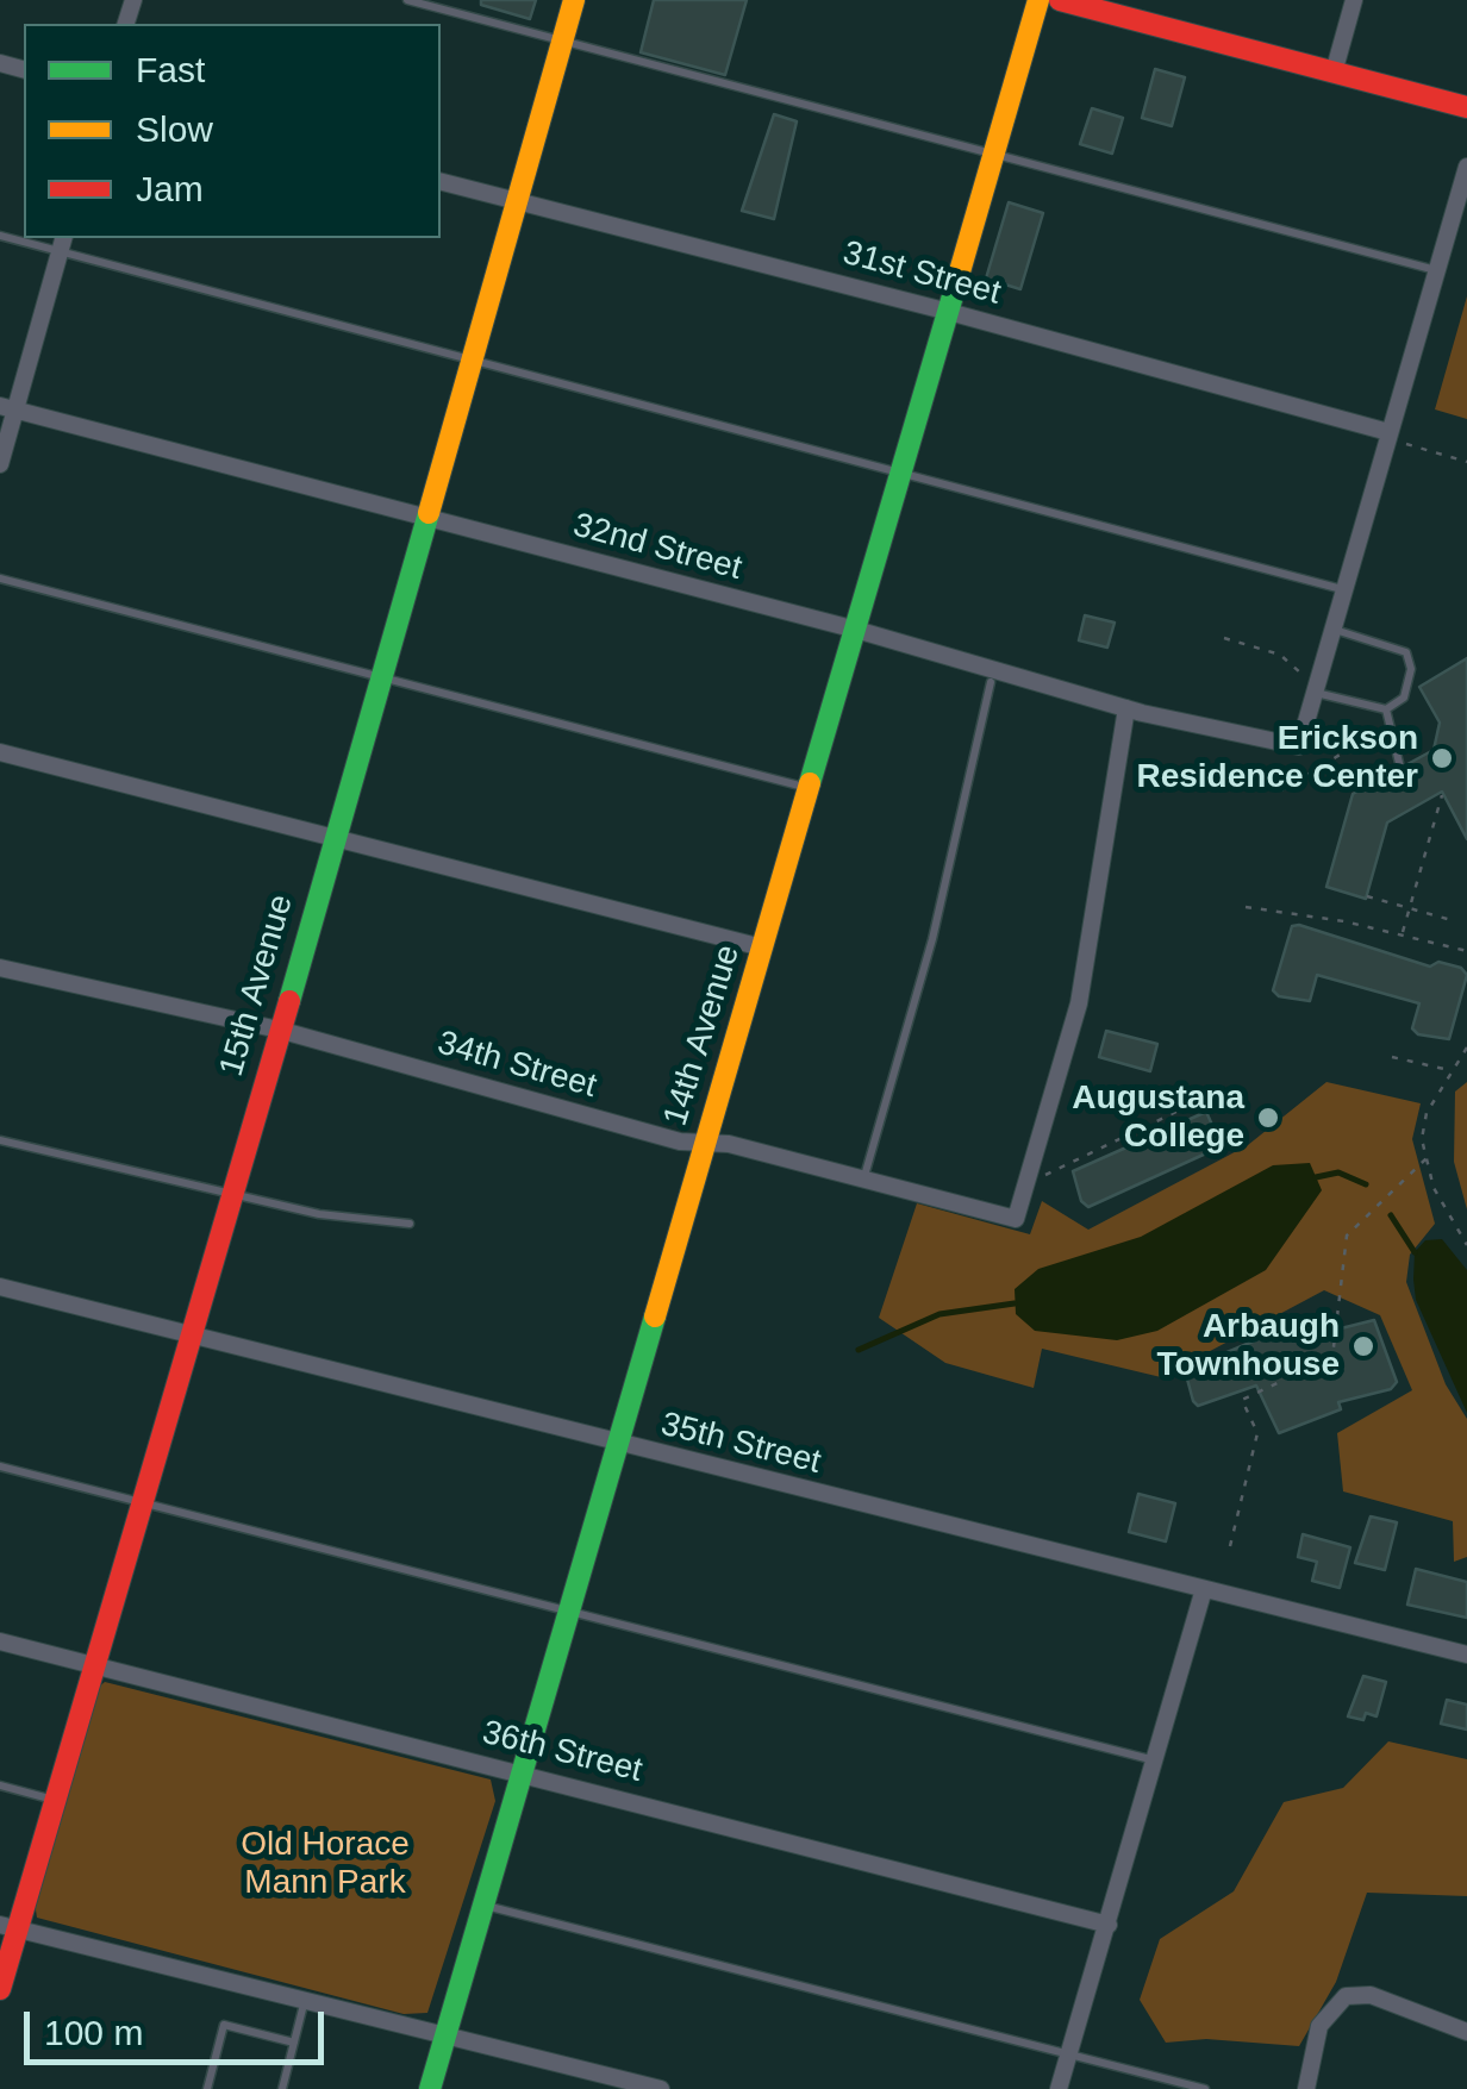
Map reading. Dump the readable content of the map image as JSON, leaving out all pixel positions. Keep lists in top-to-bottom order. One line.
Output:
{"streets":{"street":["31st Street","32nd Street","15th Avenue","14th Avenue","34th Street","35th Street","36th Street"]},"crossings":[["31st Street","15th Avenue"],["31st Street","14th Avenue"],["32nd Street","15th Avenue"],["32nd Street","14th Avenue"],["15th Avenue","34th Street"],["15th Avenue","35th Street"],["15th Avenue","36th Street"],["14th Avenue","34th Street"],["14th Avenue","35th Street"],["14th Avenue","36th Street"]],"parks":["Old Horace Mann Park"],"places":["Erickson Residence Center","Augustana College","Arbaugh Townhouse"],"legend":["Fast","Slow","Jam"],"scale_bar":"100 m"}
